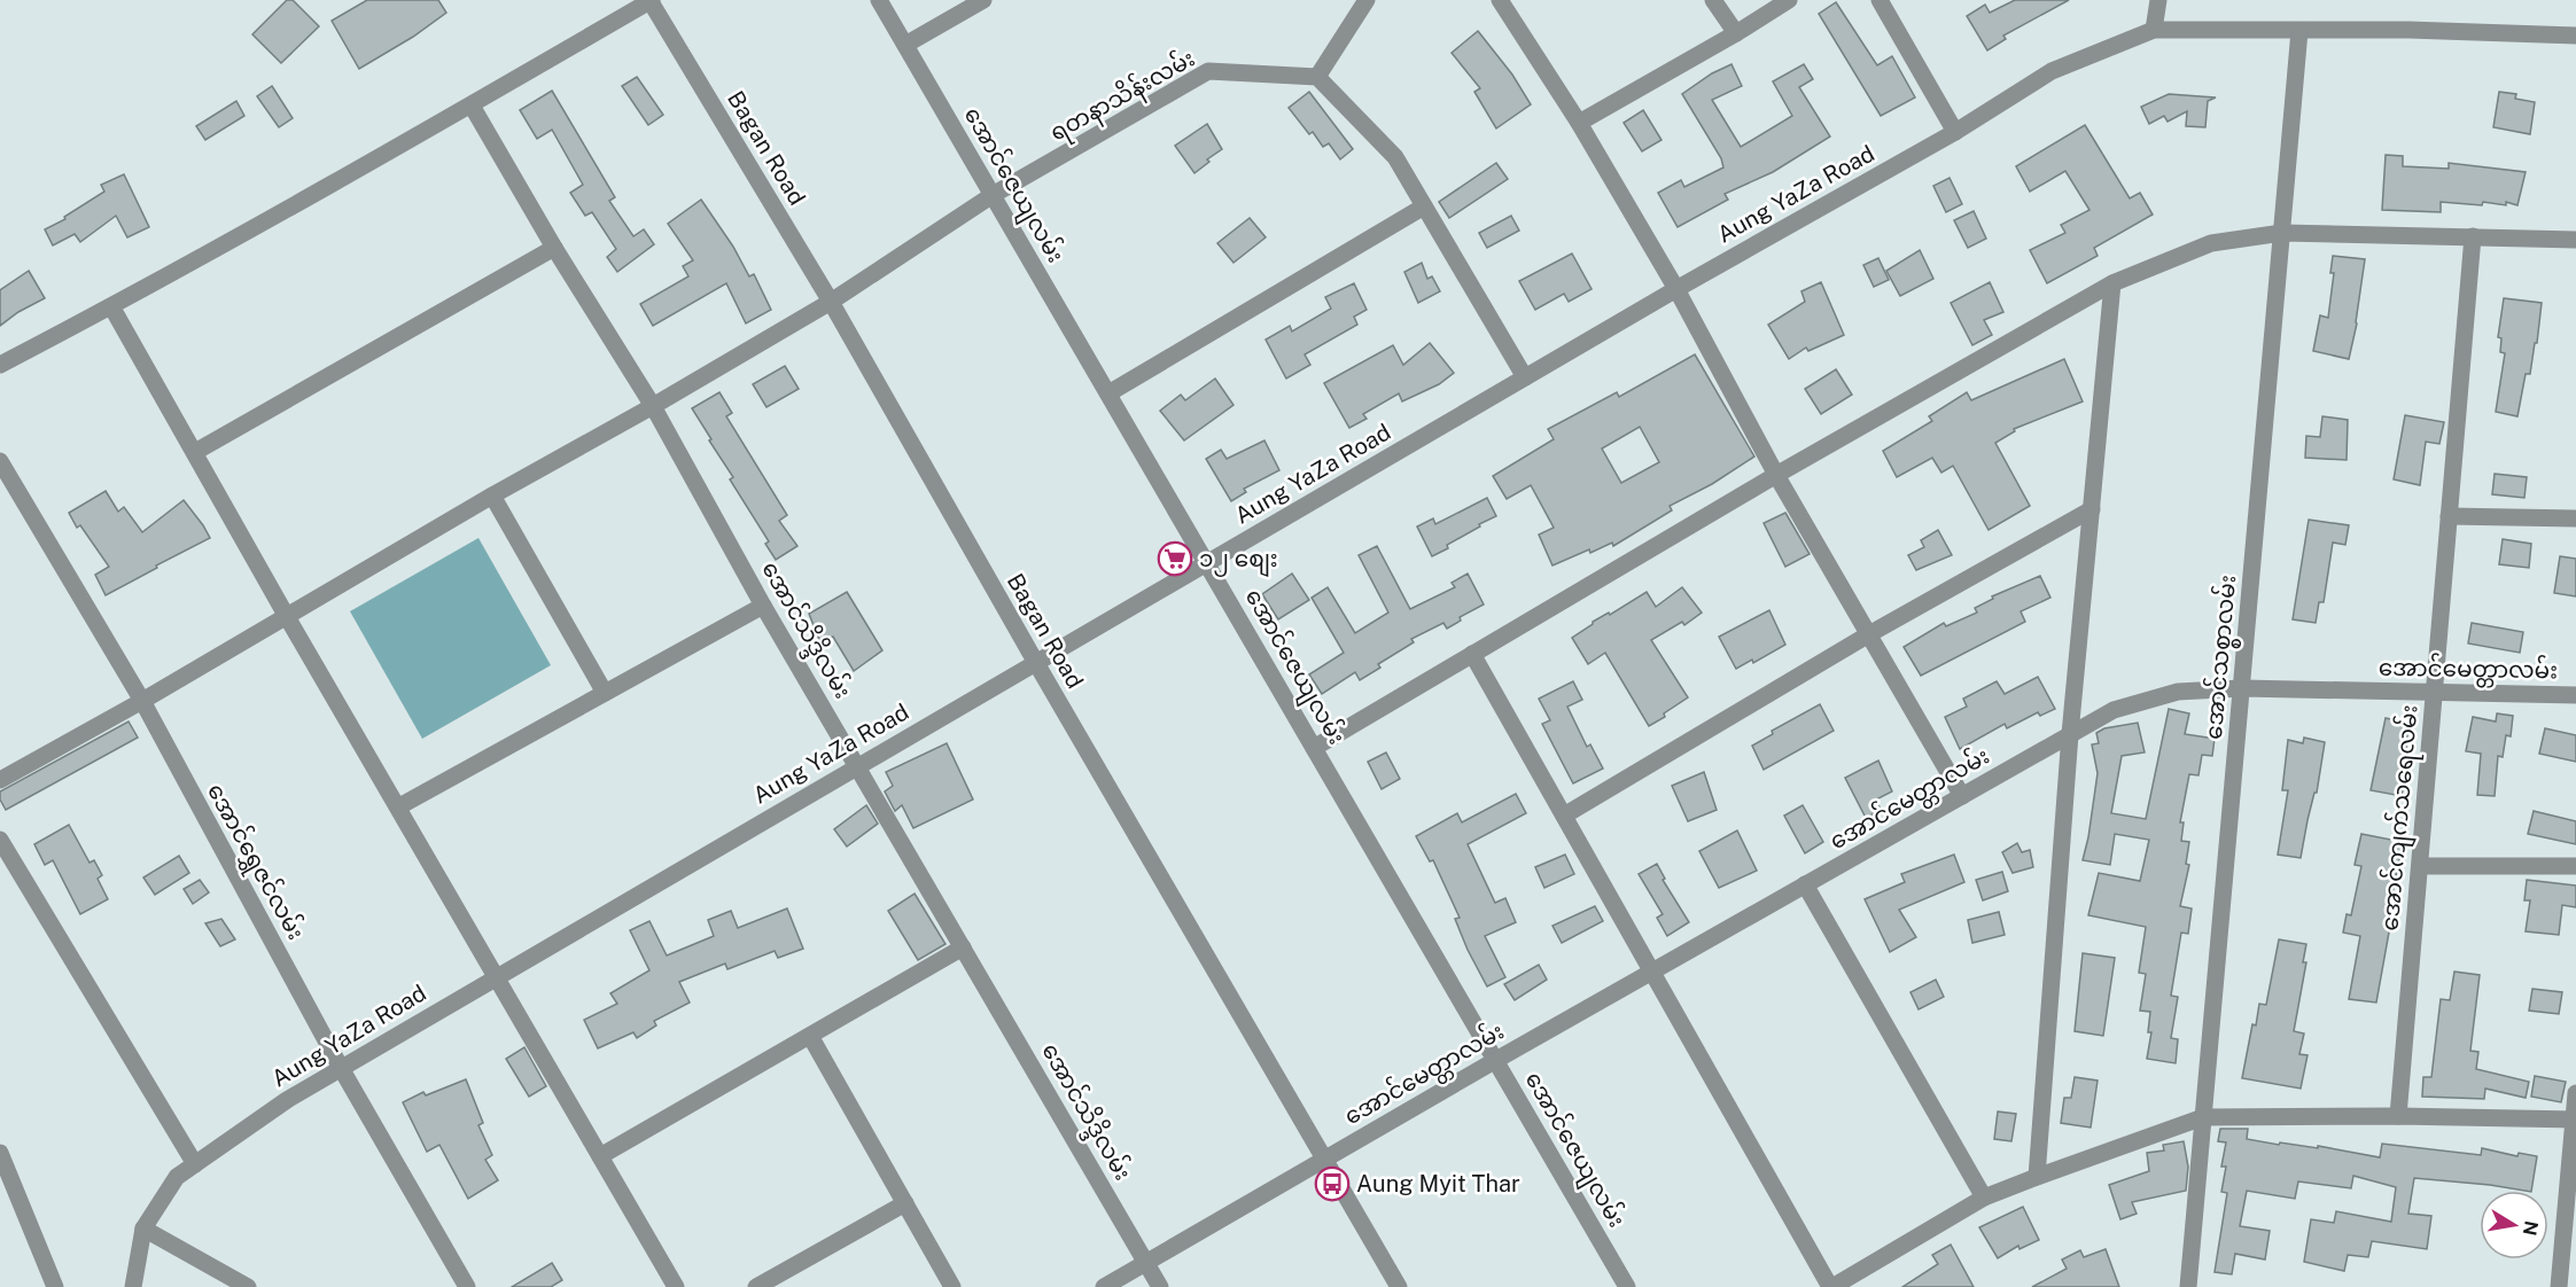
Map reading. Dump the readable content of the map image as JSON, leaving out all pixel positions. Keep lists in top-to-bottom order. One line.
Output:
{"streets":{"street":["ရတနာသိန်းလမ်း","Bagan Road","အောင်ဇေယျလမ်း","Aung YaZa Road","အောင်သိဒ္ဒိလမ်း","အောင်သစ္စာလမ်း","အောင်မေတ္တာလမ်း","အောင်ကျက်သရေလမ်း","အောင်ရွှေဇင်လမ်း"]},"crossings":[["ရတနာသိန်းလမ်း","Bagan Road"],["ရတနာသိန်းလမ်း","အောင်ဇေယျလမ်း"],["ရတနာသိန်းလမ်း","အောင်သိဒ္ဒိလမ်း"],["ရတနာသိန်းလမ်း","အောင်ရွှေဇင်လမ်း"],["Bagan Road","Aung YaZa Road"],["Bagan Road","အောင်မေတ္တာလမ်း"],["အောင်ဇေယျလမ်း","Aung YaZa Road"],["အောင်ဇေယျလမ်း","အောင်မေတ္တာလမ်း"],["Aung YaZa Road","အောင်သိဒ္ဒိလမ်း"],["Aung YaZa Road","အောင်သစ္စာလမ်း"],["Aung YaZa Road","အောင်ရွှေဇင်လမ်း"],["အောင်သစ္စာလမ်း","အောင်မေတ္တာလမ်း"],["အောင်မေတ္တာလမ်း","အောင်ကျက်သရေလမ်း"]],"places":{"supermarket":["၁၂ စျေး"],"bus stop":["Aung Myit Thar"]},"north":"right"}
